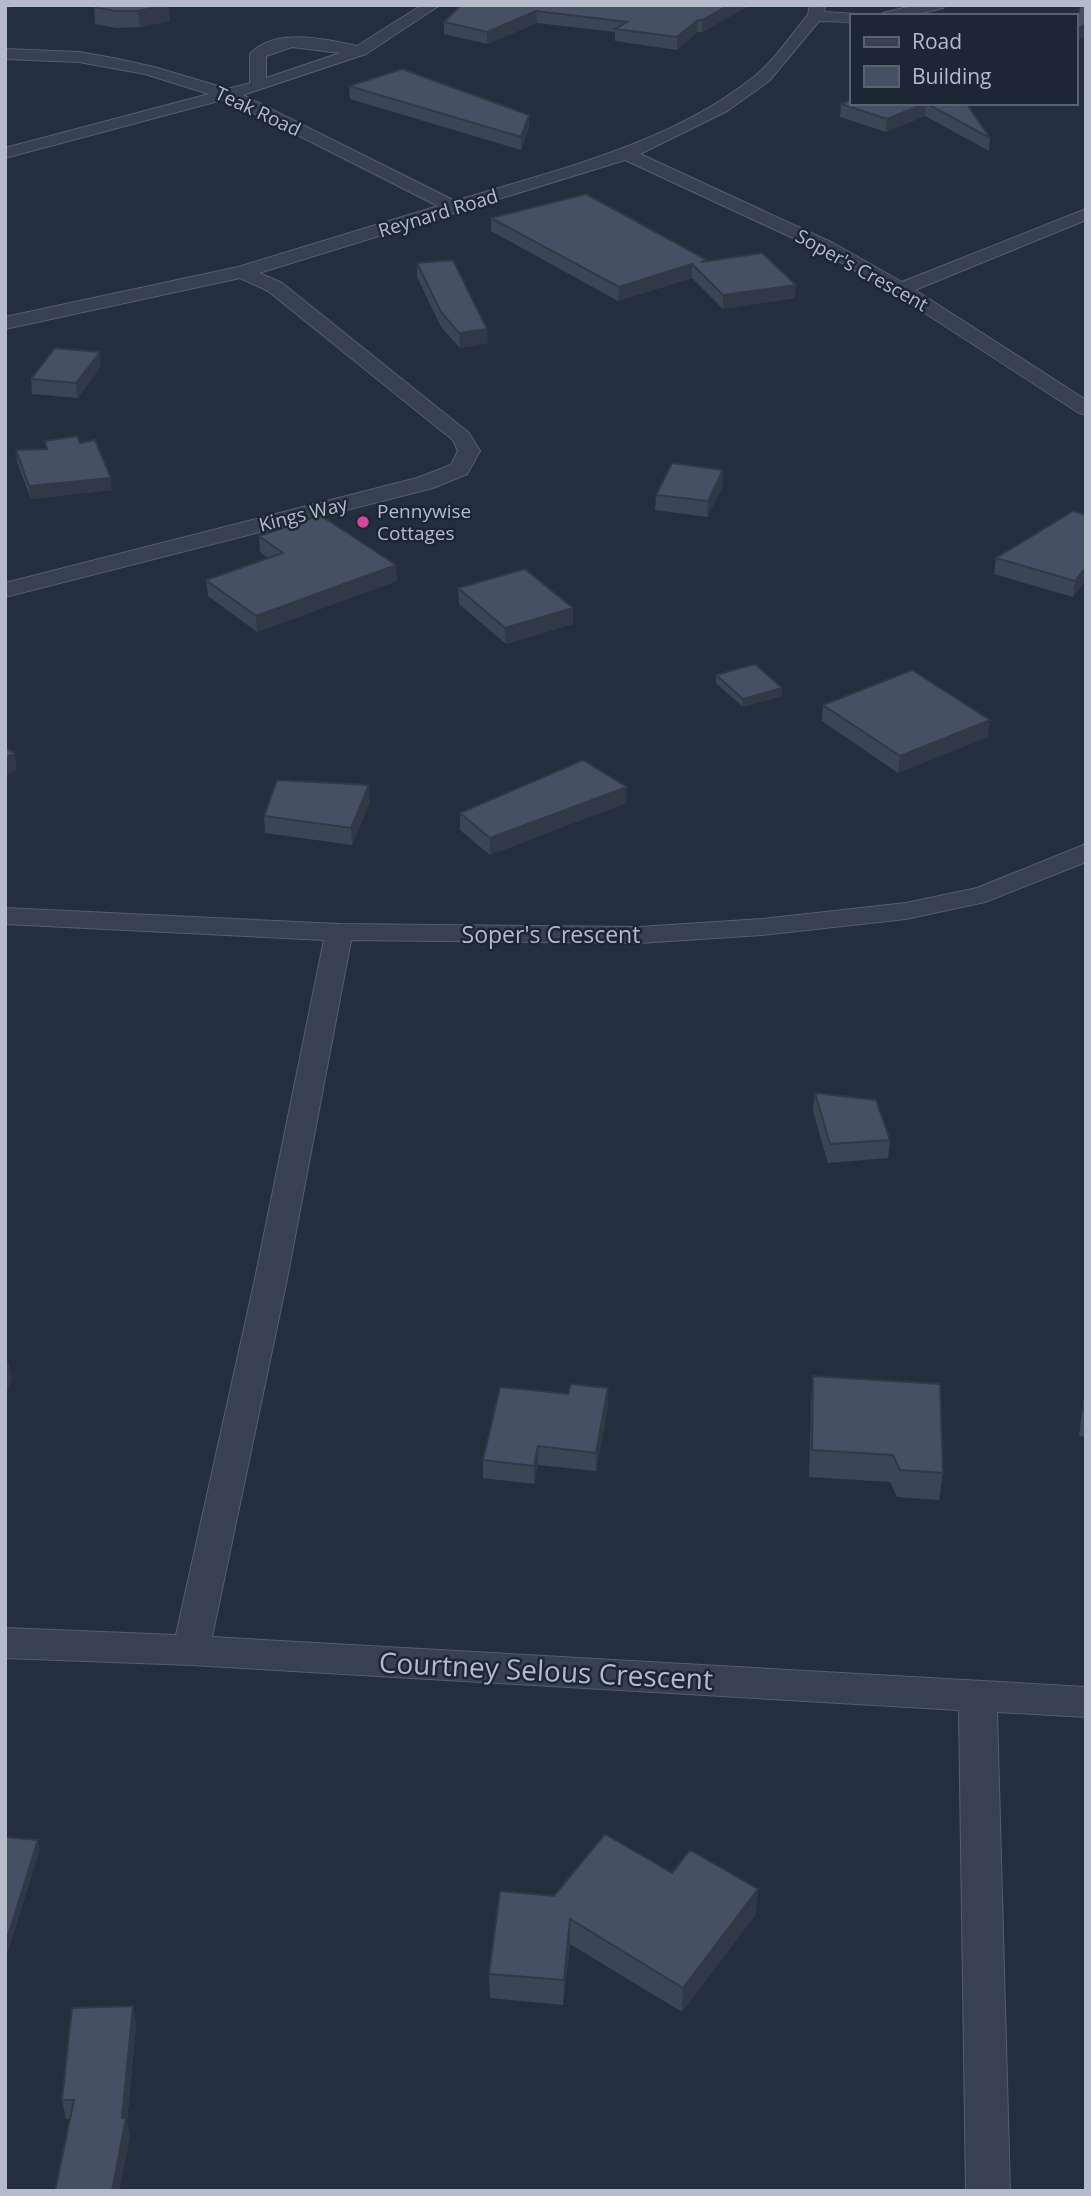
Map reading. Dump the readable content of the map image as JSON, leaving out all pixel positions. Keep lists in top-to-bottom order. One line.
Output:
{"streets":{"street":["Teak Road","Reynard Road","Soper's Crescent","Kings Way","Courtney Selous Crescent"]},"crossings":[["Teak Road","Reynard Road"],["Reynard Road","Soper's Crescent"],["Reynard Road","Kings Way"]],"places":["Pennywise Cottages"],"legend":["Road","Building"]}
